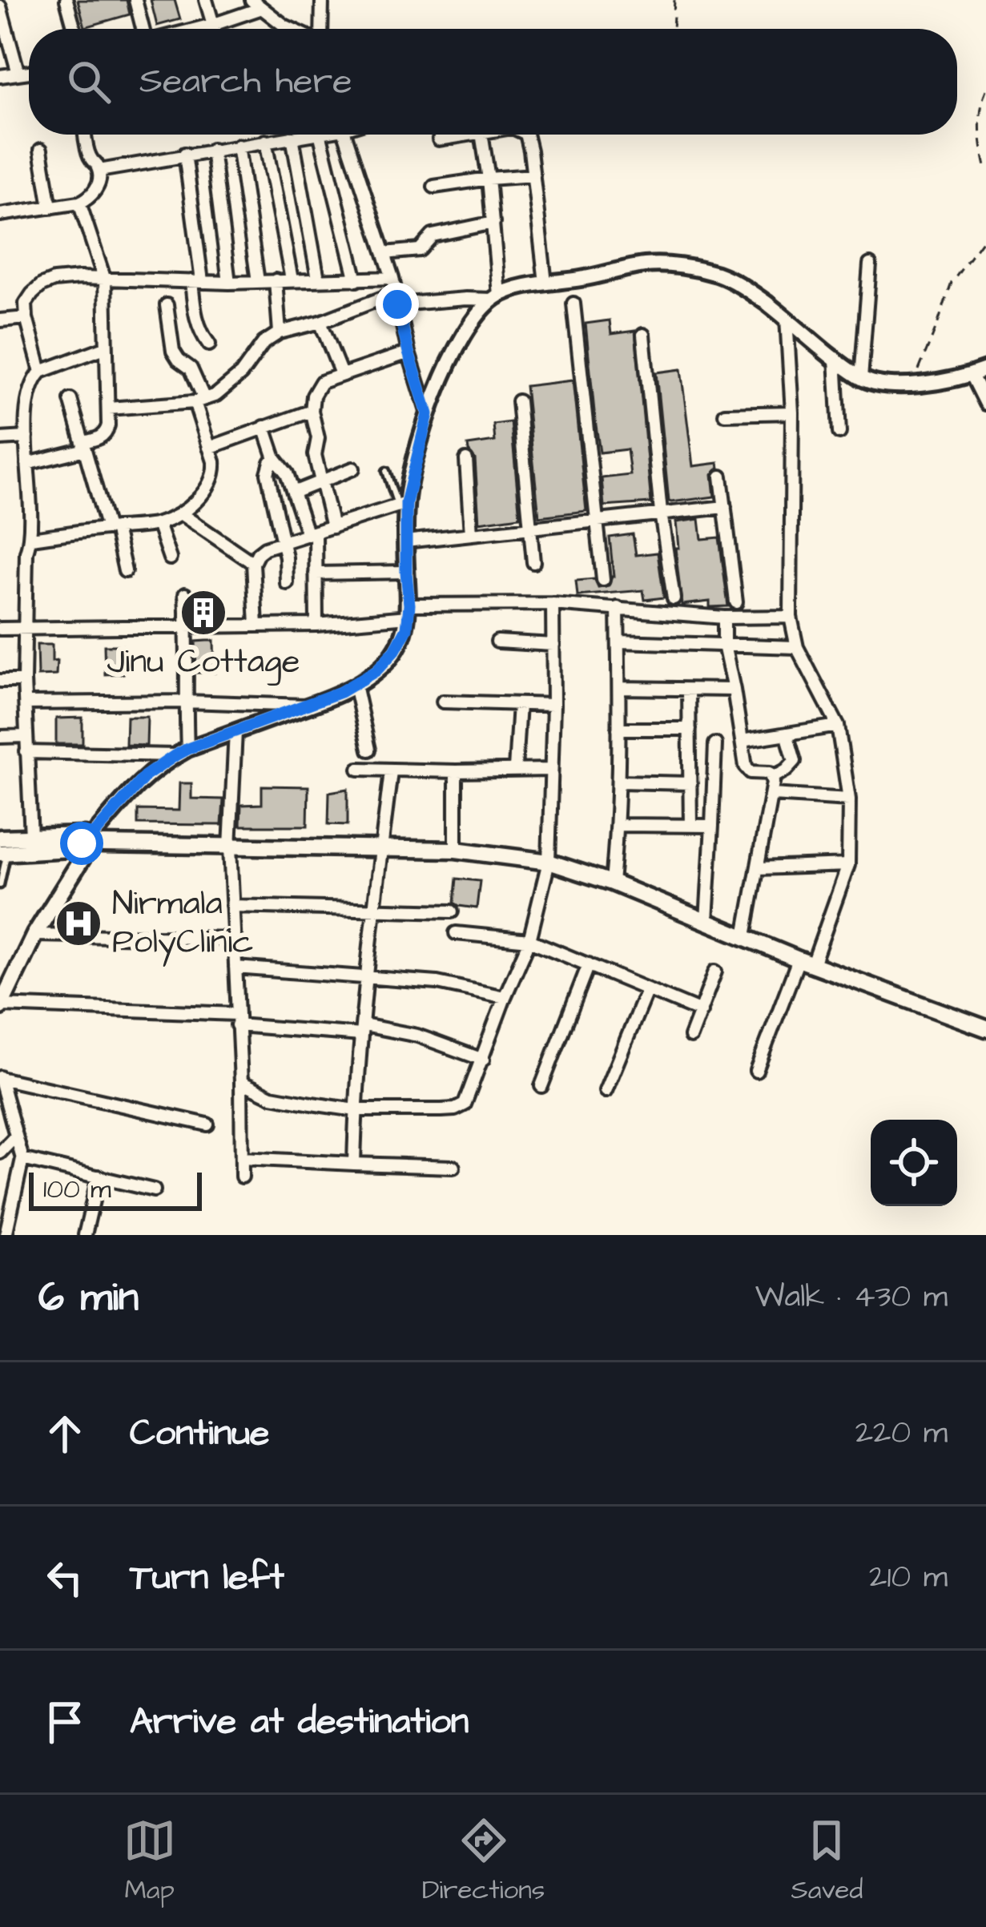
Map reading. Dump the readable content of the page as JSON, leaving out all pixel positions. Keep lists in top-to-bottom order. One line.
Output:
{"places":{"building":["Jinu Cottage"],"hospital":["Nirmala PolyClinic"]},"scale_bar":"100 m","page":{"search":"Search here","scale":"100 m","heading":["6 min","Walk · 430 m"],"list":[["Continue","220 m"],["Turn left","210 m"],"Arrive at destination"],"nav":["Map","Directions","Saved"]}}
